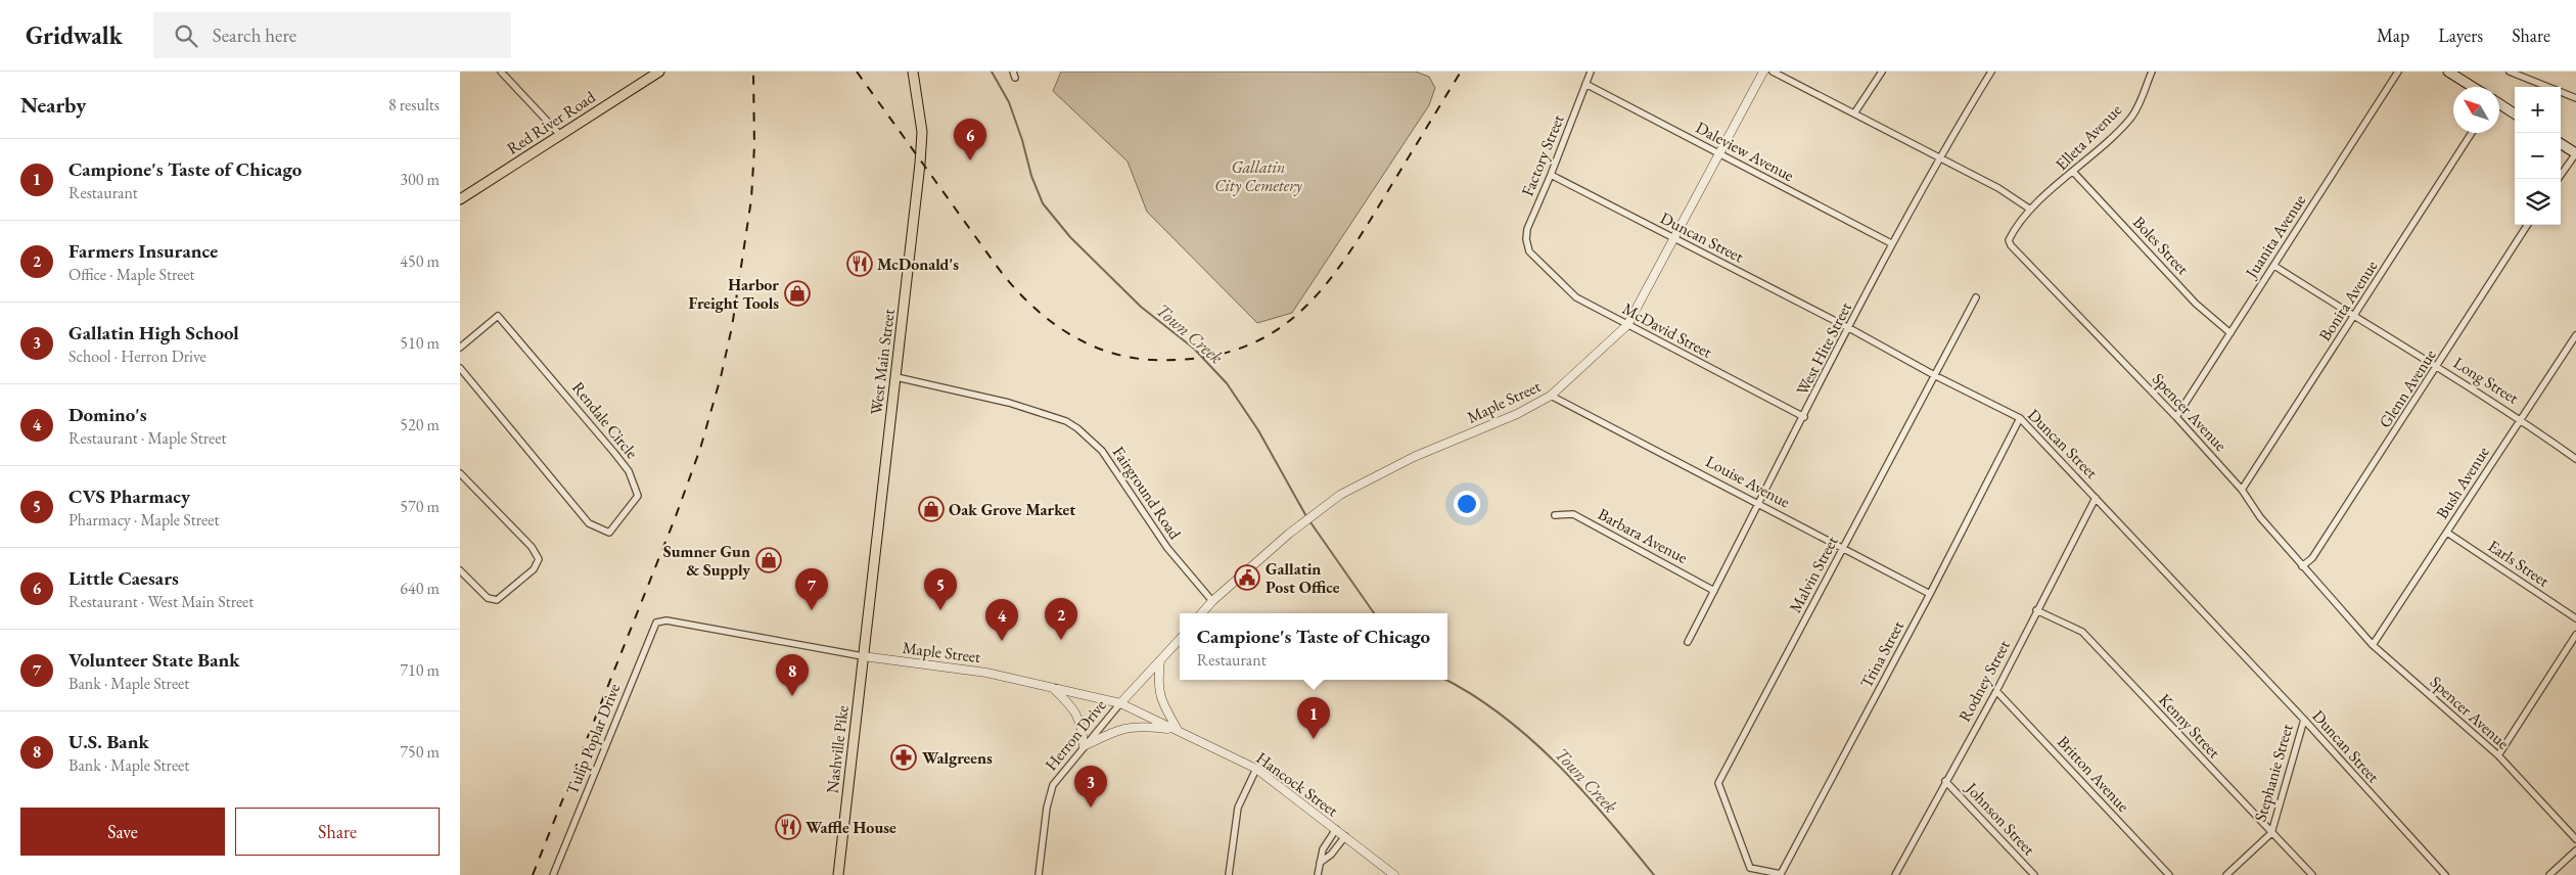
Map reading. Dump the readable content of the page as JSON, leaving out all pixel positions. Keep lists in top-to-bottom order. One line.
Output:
{"streets":{"main road":["Red River Road","West Main Street","Nashville Pike"],"street":["Elleta Avenue","Daleview Avenue","Factory Street","Juanita Avenue","Duncan Street","Boles Street","Bonita Avenue","McDavid Street","West Hite Street","Long Street","Glenn Avenue","Maple Street","Spencer Avenue","Rendale Circle","Louise Avenue","Bush Avenue","Fairground Road","Barbara Avenue","Earls Street","Malvin Street","Trina Street","Rodney Street","Kenny Street","Herron Drive","Tulip Poplar Drive","Stephanie Street","Britton Avenue","Hancock Street","Johnson Street"]},"crossings":[["Elleta Avenue","Boles Street"],["Elleta Avenue","Spencer Avenue"],["Daleview Avenue","Factory Street"],["Daleview Avenue","West Hite Street"],["Daleview Avenue","Maple Street"],["Factory Street","Duncan Street"],["Factory Street","McDavid Street"],["Juanita Avenue","Boles Street"],["Juanita Avenue","Long Street"],["Juanita Avenue","Spencer Avenue"],["Duncan Street","West Hite Street"],["Duncan Street","Maple Street"],["Duncan Street","Malvin Street"],["Duncan Street","Trina Street"],["Duncan Street","Rodney Street"],["Duncan Street","Stephanie Street"],["Bonita Avenue","Long Street"],["Bonita Avenue","Spencer Avenue"],["McDavid Street","West Hite Street"],["McDavid Street","Maple Street"],["West Hite Street","Louise Avenue"],["West Hite Street","Barbara Avenue"],["West Main Street","Maple Street"],["West Main Street","Fairground Road"],["West Main Street","Nashville Pike"],["Long Street","Glenn Avenue"],["Long Street","Bush Avenue"],["Glenn Avenue","Spencer Avenue"],["Maple Street","Louise Avenue"],["Maple Street","Fairground Road"],["Maple Street","Herron Drive"],["Maple Street","Tulip Poplar Drive"],["Maple Street","Nashville Pike"],["Maple Street","Hancock Street"],["Spencer Avenue","Bush Avenue"],["Louise Avenue","Malvin Street"],["Louise Avenue","Trina Street"],["Bush Avenue","Earls Street"],["Malvin Street","Trina Street"],["Rodney Street","Kenny Street"],["Rodney Street","Britton Avenue"],["Rodney Street","Johnson Street"],["Kenny Street","Stephanie Street"],["Herron Drive","Hancock Street"]],"water":["Town Creek"],"parks":["Gallatin City Cemetery"],"places":{"restaurant":["McDonald's","Waffle House"],"shop":["Harbor Freight Tools","Oak Grove Market","Sumner Gun & Supply"],"public building":["Gallatin Post Office"],"pharmacy":["Walgreens"]},"north":"top left","page":{"header":"Gridwalk","search":"Search here","nav":["Map","Layers","Share"],"heading":["Nearby","8 results"],"map_buttons":["+","−"],"pins":["6","5","7","2","4","8","1","3"],"list":[{"mark":"1","name":"Campione's Taste of Chicago","note":"Restaurant","value":"300 m"},{"mark":"2","name":"Farmers Insurance","note":"Office · Maple Street","value":"450 m"},{"mark":"3","name":"Gallatin High School","note":"School · Herron Drive","value":"510 m"},{"mark":"4","name":"Domino's","note":"Restaurant · Maple Street","value":"520 m"},{"mark":"5","name":"CVS Pharmacy","note":"Pharmacy · Maple Street","value":"570 m"},{"mark":"6","name":"Little Caesars","note":"Restaurant · West Main Street","value":"640 m"},{"mark":"7","name":"Volunteer State Bank","note":"Bank · Maple Street","value":"710 m"},{"mark":"8","name":"U.S. Bank","note":"Bank · Maple Street","value":"750 m"}],"popup":["Campione's Taste of Chicago","Restaurant"],"buttons":["Save","Share"]}}
